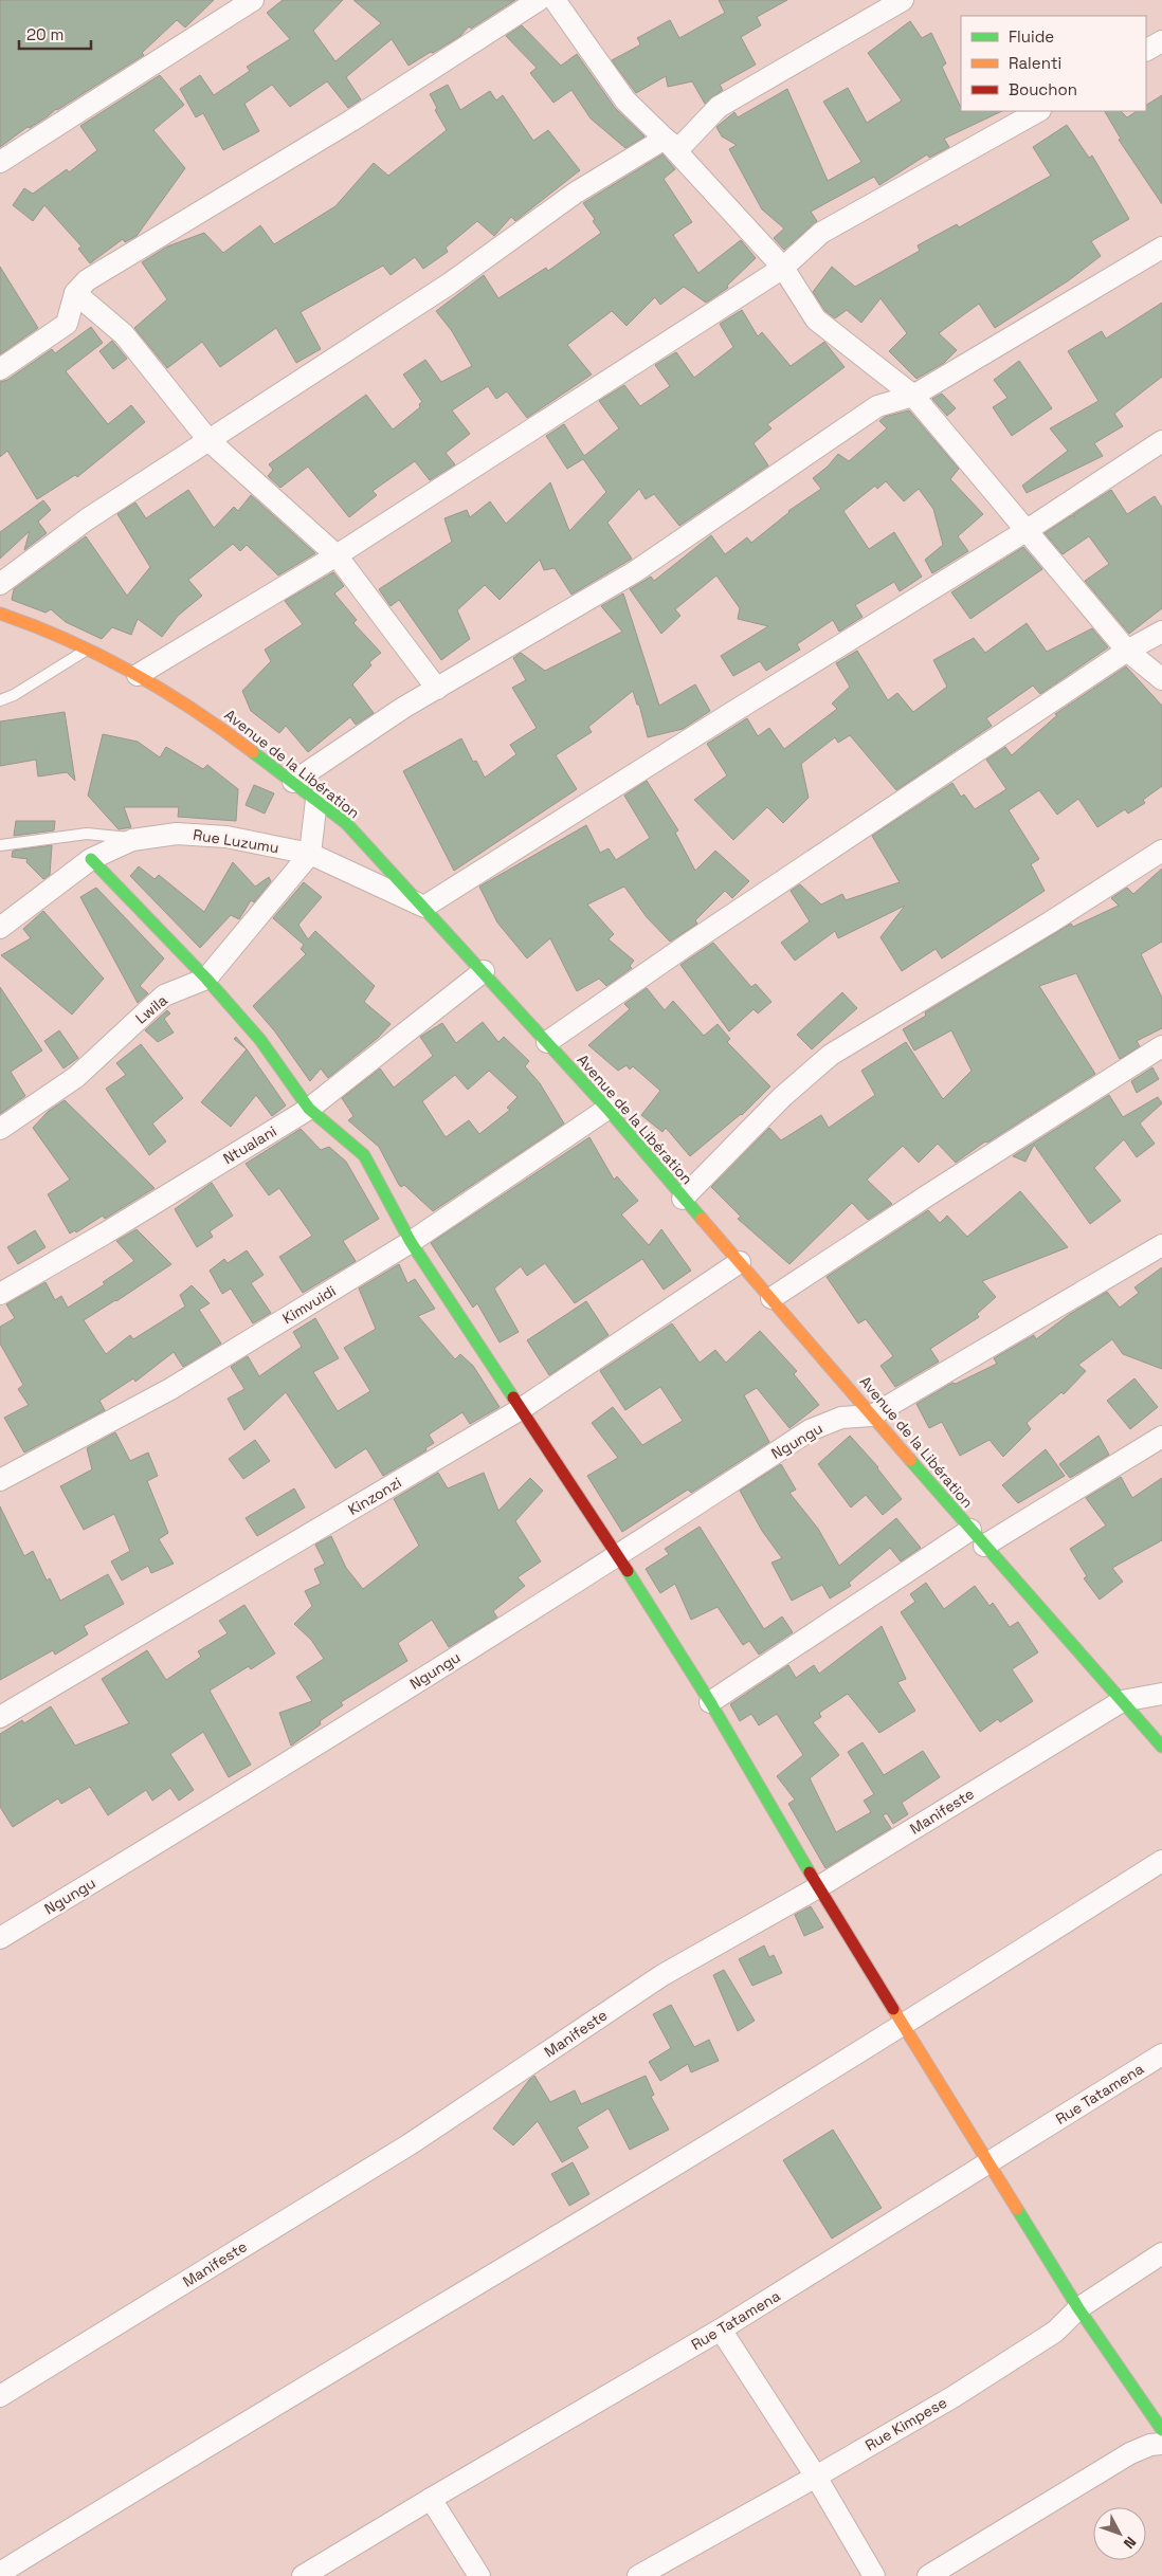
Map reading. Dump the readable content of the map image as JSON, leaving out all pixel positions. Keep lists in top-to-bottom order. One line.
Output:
{"streets":{"main road":["Avenue de la Libération"],"street":["Rue Luzumu","Lwila","Ntualani","Kimvuidi","Ngungu","Kinzonzi","Manifeste","Rue Tatamena","Rue Kimpese"]},"crossings":[["Avenue de la Libération","Rue Luzumu"],["Avenue de la Libération","Ntualani"],["Avenue de la Libération","Kimvuidi"],["Avenue de la Libération","Ngungu"],["Avenue de la Libération","Kinzonzi"],["Avenue de la Libération","Manifeste"],["Rue Luzumu","Lwila"]],"legend":["Fluide","Ralenti","Bouchon"],"scale_bar":"20 m","north":"bottom right"}
